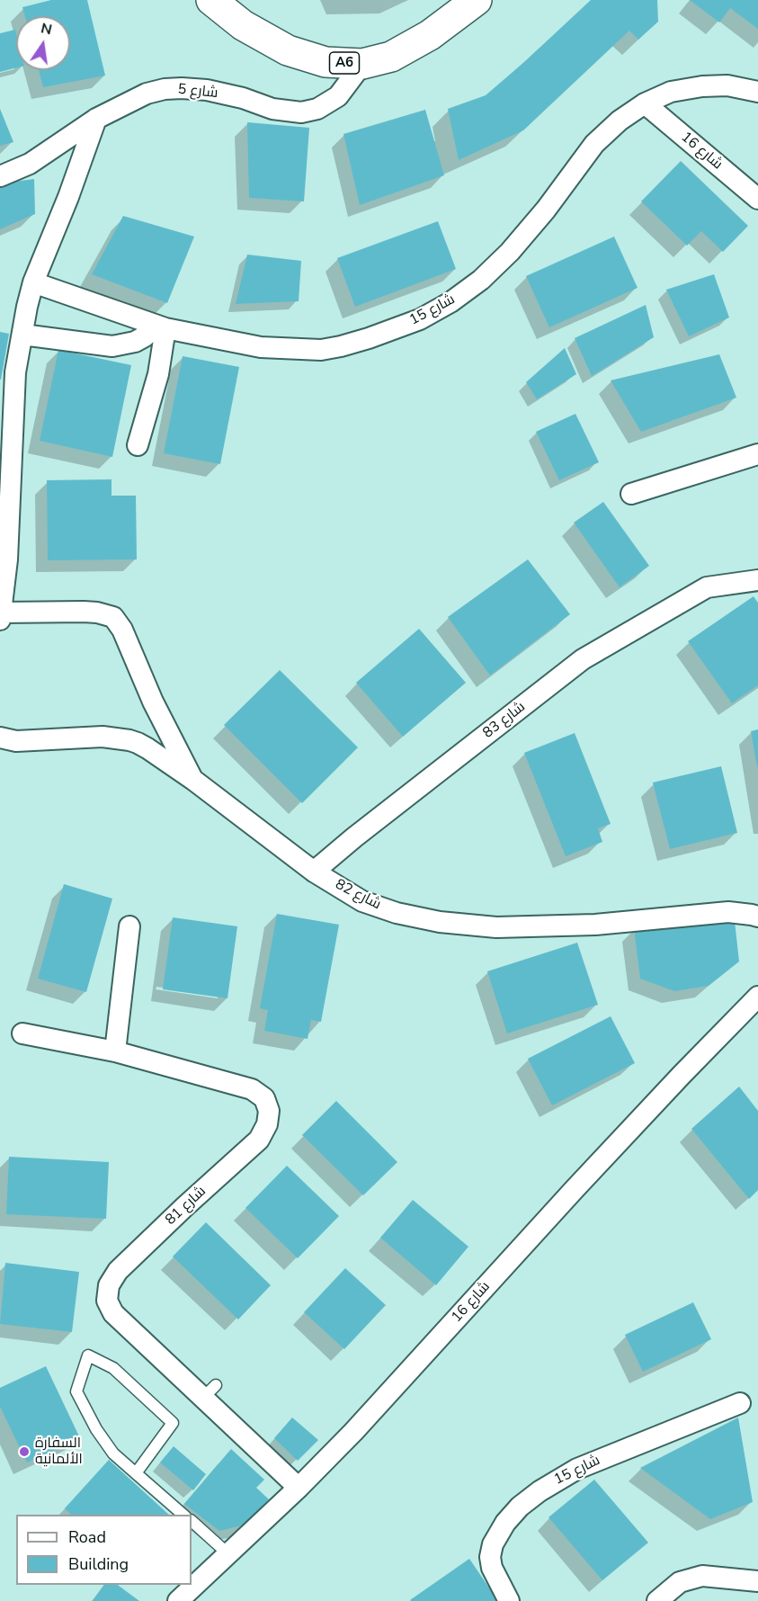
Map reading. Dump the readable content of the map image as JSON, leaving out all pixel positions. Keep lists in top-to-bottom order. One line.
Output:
{"streets":{"highway":["A6"],"street":["شارع 5","شارع 16","شارع 15","شارع 83","شارع 82","شارع 81"]},"crossings":[["A6","شارع 5"],["شارع 16","شارع 15"],["شارع 16","شارع 81"],["شارع 83","شارع 82"]],"places":["السفارة الألمانية"],"legend":["Road","Building"],"north":"top"}
